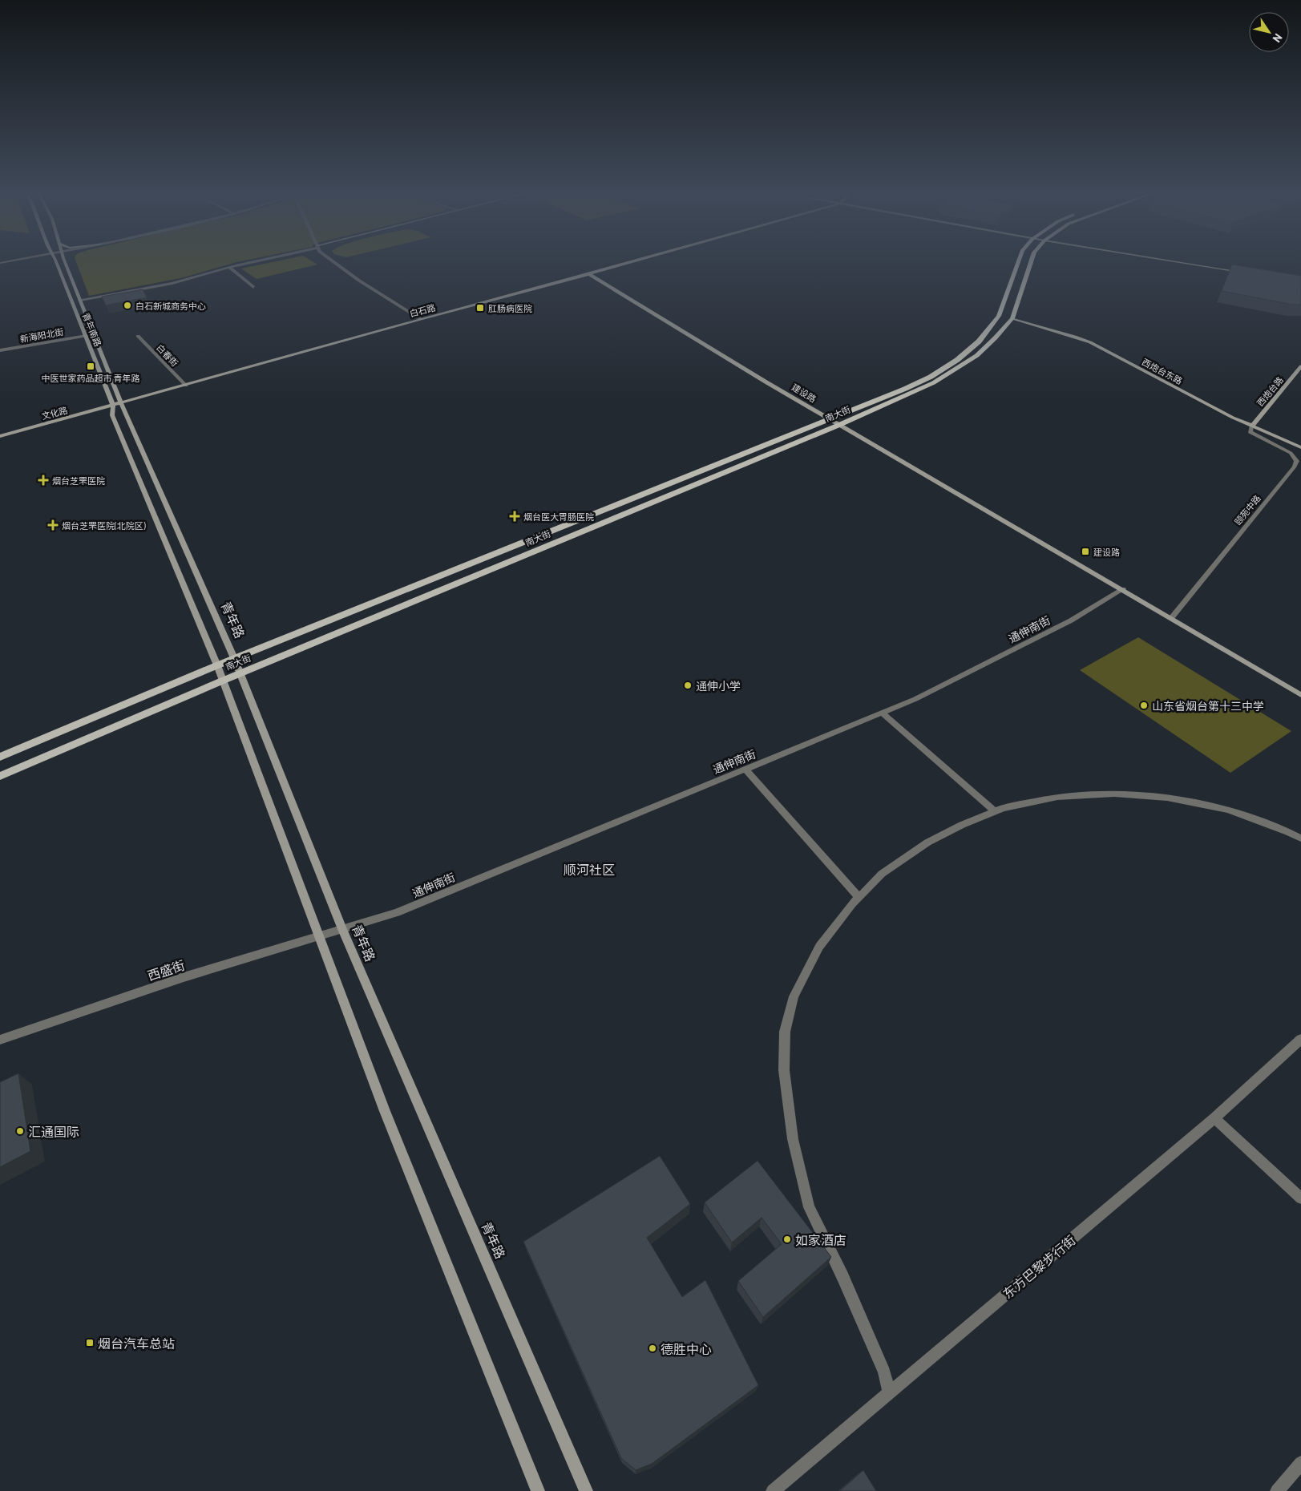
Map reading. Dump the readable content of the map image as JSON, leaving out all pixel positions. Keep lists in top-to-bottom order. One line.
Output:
{"streets":{"main road":["白石路","青年南路","西炮台东路","西炮台路","建设路","文化路","南大街","青年路"],"street":["新海阳北街","白春街","颐苑中路","通伸南街","西盛街","东方巴黎步行街"]},"crossings":[["白石路","青年南路"],["白石路","白春街"],["白石路","建设路"],["白石路","文化路"],["白石路","青年路"],["青年南路","新海阳北街"],["青年南路","文化路"],["青年南路","青年路"],["西炮台东路","西炮台路"],["西炮台东路","南大街"],["西炮台东路","颐苑中路"],["西炮台路","颐苑中路"],["建设路","南大街"],["建设路","颐苑中路"],["建设路","通伸南街"],["南大街","青年路"],["青年路","通伸南街"],["青年路","西盛街"],["通伸南街","西盛街"]],"districts":["顺河社区"],"places":{"other":["白石新城商务中心","通伸小学","山东省烟台第十三中学","汇通国际","如家酒店","德胜中心"],"transit":["肛肠病医院","中医世家药品超市 青年路","建设路","烟台汽车总站"],"health":["烟台芝罘医院","烟台医大胃肠医院","烟台芝罘医院(北院区)"]},"north":"bottom right"}
